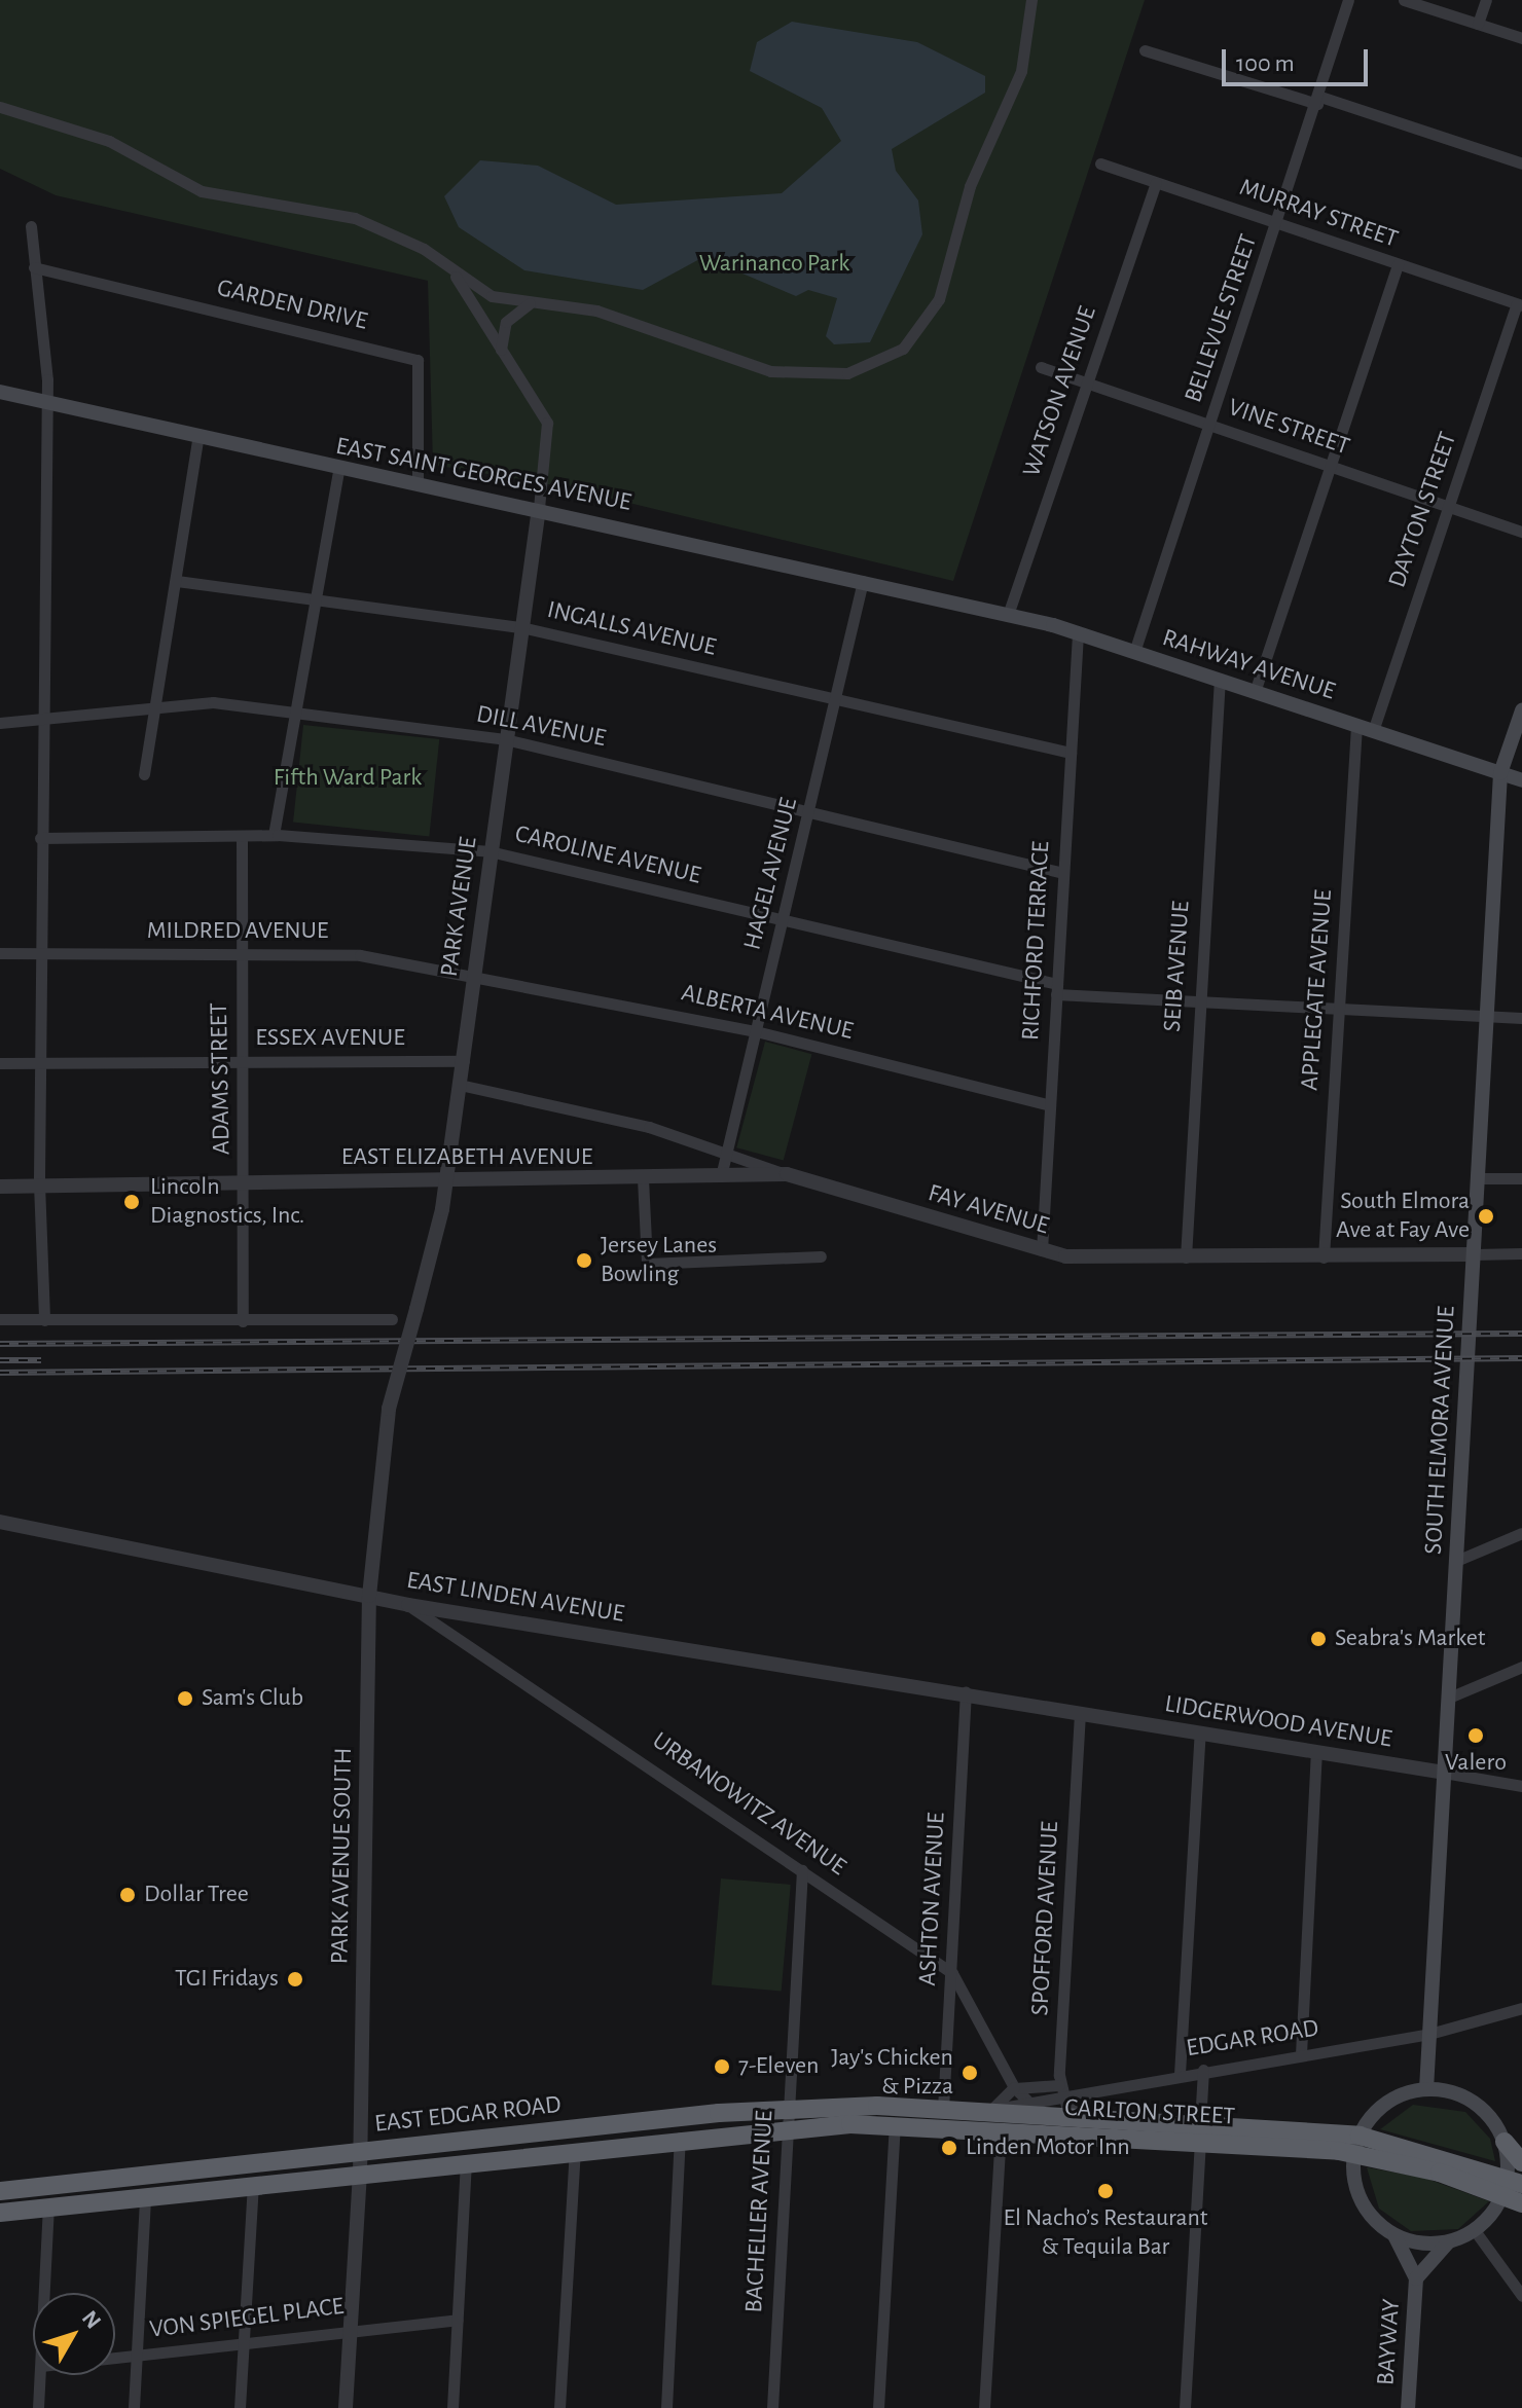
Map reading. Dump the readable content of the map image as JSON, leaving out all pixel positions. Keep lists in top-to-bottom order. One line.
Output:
{"streets":{"highway":["CARLTON STREET","EAST EDGAR ROAD"],"main road":["EAST SAINT GEORGES AVENUE","RAHWAY AVENUE","SOUTH ELMORA AVENUE","BAYWAY"],"street":["MURRAY STREET","GARDEN DRIVE","BELLEVUE STREET","WATSON AVENUE","VINE STREET","DAYTON STREET","INGALLS AVENUE","DILL AVENUE","CAROLINE AVENUE","HAGEL AVENUE","PARK AVENUE","MILDRED AVENUE","RICHFORD TERRACE","SEIB AVENUE","APPLEGATE AVENUE","ALBERTA AVENUE","ESSEX AVENUE","ADAMS STREET","EAST ELIZABETH AVENUE","FAY AVENUE","EAST LINDEN AVENUE","LIDGERWOOD AVENUE","URBANOWITZ AVENUE","PARK AVENUE SOUTH","ASHTON AVENUE","SPOFFORD AVENUE","EDGAR ROAD","BACHELLER AVENUE","VON SPIEGEL PLACE"]},"crossings":[["MURRAY STREET","BELLEVUE STREET"],["MURRAY STREET","WATSON AVENUE"],["MURRAY STREET","DAYTON STREET"],["GARDEN DRIVE","EAST SAINT GEORGES AVENUE"],["BELLEVUE STREET","VINE STREET"],["BELLEVUE STREET","RAHWAY AVENUE"],["WATSON AVENUE","VINE STREET"],["WATSON AVENUE","RAHWAY AVENUE"],["VINE STREET","DAYTON STREET"],["EAST SAINT GEORGES AVENUE","RAHWAY AVENUE"],["EAST SAINT GEORGES AVENUE","HAGEL AVENUE"],["EAST SAINT GEORGES AVENUE","PARK AVENUE"],["DAYTON STREET","RAHWAY AVENUE"],["INGALLS AVENUE","HAGEL AVENUE"],["INGALLS AVENUE","PARK AVENUE"],["INGALLS AVENUE","RICHFORD TERRACE"],["RAHWAY AVENUE","RICHFORD TERRACE"],["RAHWAY AVENUE","SEIB AVENUE"],["RAHWAY AVENUE","APPLEGATE AVENUE"],["RAHWAY AVENUE","SOUTH ELMORA AVENUE"],["DILL AVENUE","HAGEL AVENUE"],["DILL AVENUE","PARK AVENUE"],["DILL AVENUE","RICHFORD TERRACE"],["CAROLINE AVENUE","HAGEL AVENUE"],["CAROLINE AVENUE","PARK AVENUE"],["CAROLINE AVENUE","RICHFORD TERRACE"],["CAROLINE AVENUE","SEIB AVENUE"],["CAROLINE AVENUE","APPLEGATE AVENUE"],["CAROLINE AVENUE","ADAMS STREET"],["CAROLINE AVENUE","SOUTH ELMORA AVENUE"],["HAGEL AVENUE","ALBERTA AVENUE"],["HAGEL AVENUE","EAST ELIZABETH AVENUE"],["HAGEL AVENUE","FAY AVENUE"],["PARK AVENUE","MILDRED AVENUE"],["PARK AVENUE","ALBERTA AVENUE"],["PARK AVENUE","ESSEX AVENUE"],["PARK AVENUE","EAST ELIZABETH AVENUE"],["PARK AVENUE","FAY AVENUE"],["PARK AVENUE","PARK AVENUE SOUTH"],["MILDRED AVENUE","ALBERTA AVENUE"],["MILDRED AVENUE","ADAMS STREET"],["RICHFORD TERRACE","ALBERTA AVENUE"],["RICHFORD TERRACE","FAY AVENUE"],["SEIB AVENUE","FAY AVENUE"],["APPLEGATE AVENUE","FAY AVENUE"],["ESSEX AVENUE","ADAMS STREET"],["ADAMS STREET","EAST ELIZABETH AVENUE"],["EAST ELIZABETH AVENUE","FAY AVENUE"],["FAY AVENUE","SOUTH ELMORA AVENUE"],["SOUTH ELMORA AVENUE","LIDGERWOOD AVENUE"],["SOUTH ELMORA AVENUE","EDGAR ROAD"],["EAST LINDEN AVENUE","LIDGERWOOD AVENUE"],["EAST LINDEN AVENUE","URBANOWITZ AVENUE"],["EAST LINDEN AVENUE","PARK AVENUE SOUTH"],["EAST LINDEN AVENUE","ASHTON AVENUE"],["LIDGERWOOD AVENUE","SPOFFORD AVENUE"],["URBANOWITZ AVENUE","ASHTON AVENUE"],["URBANOWITZ AVENUE","EDGAR ROAD"],["URBANOWITZ AVENUE","EAST EDGAR ROAD"],["URBANOWITZ AVENUE","BACHELLER AVENUE"],["PARK AVENUE SOUTH","EAST EDGAR ROAD"],["PARK AVENUE SOUTH","VON SPIEGEL PLACE"],["ASHTON AVENUE","EAST EDGAR ROAD"],["SPOFFORD AVENUE","EDGAR ROAD"],["EDGAR ROAD","EAST EDGAR ROAD"],["CARLTON STREET","EAST EDGAR ROAD"],["CARLTON STREET","BACHELLER AVENUE"],["CARLTON STREET","BAYWAY"],["EAST EDGAR ROAD","BACHELLER AVENUE"]],"parks":["Warinanco Park","Fifth Ward Park"],"places":["Lincoln Diagnostics, Inc.","South Elmora Ave at Fay Ave","Jersey Lanes Bowling","Seabra's Market","Sam's Club","Valero","Dollar Tree","TGI Fridays","7-Eleven","Jay's Chicken & Pizza","Linden Motor Inn","El Nacho’s Restaurant & Tequila Bar"],"scale_bar":"100 m","north":"top right"}
